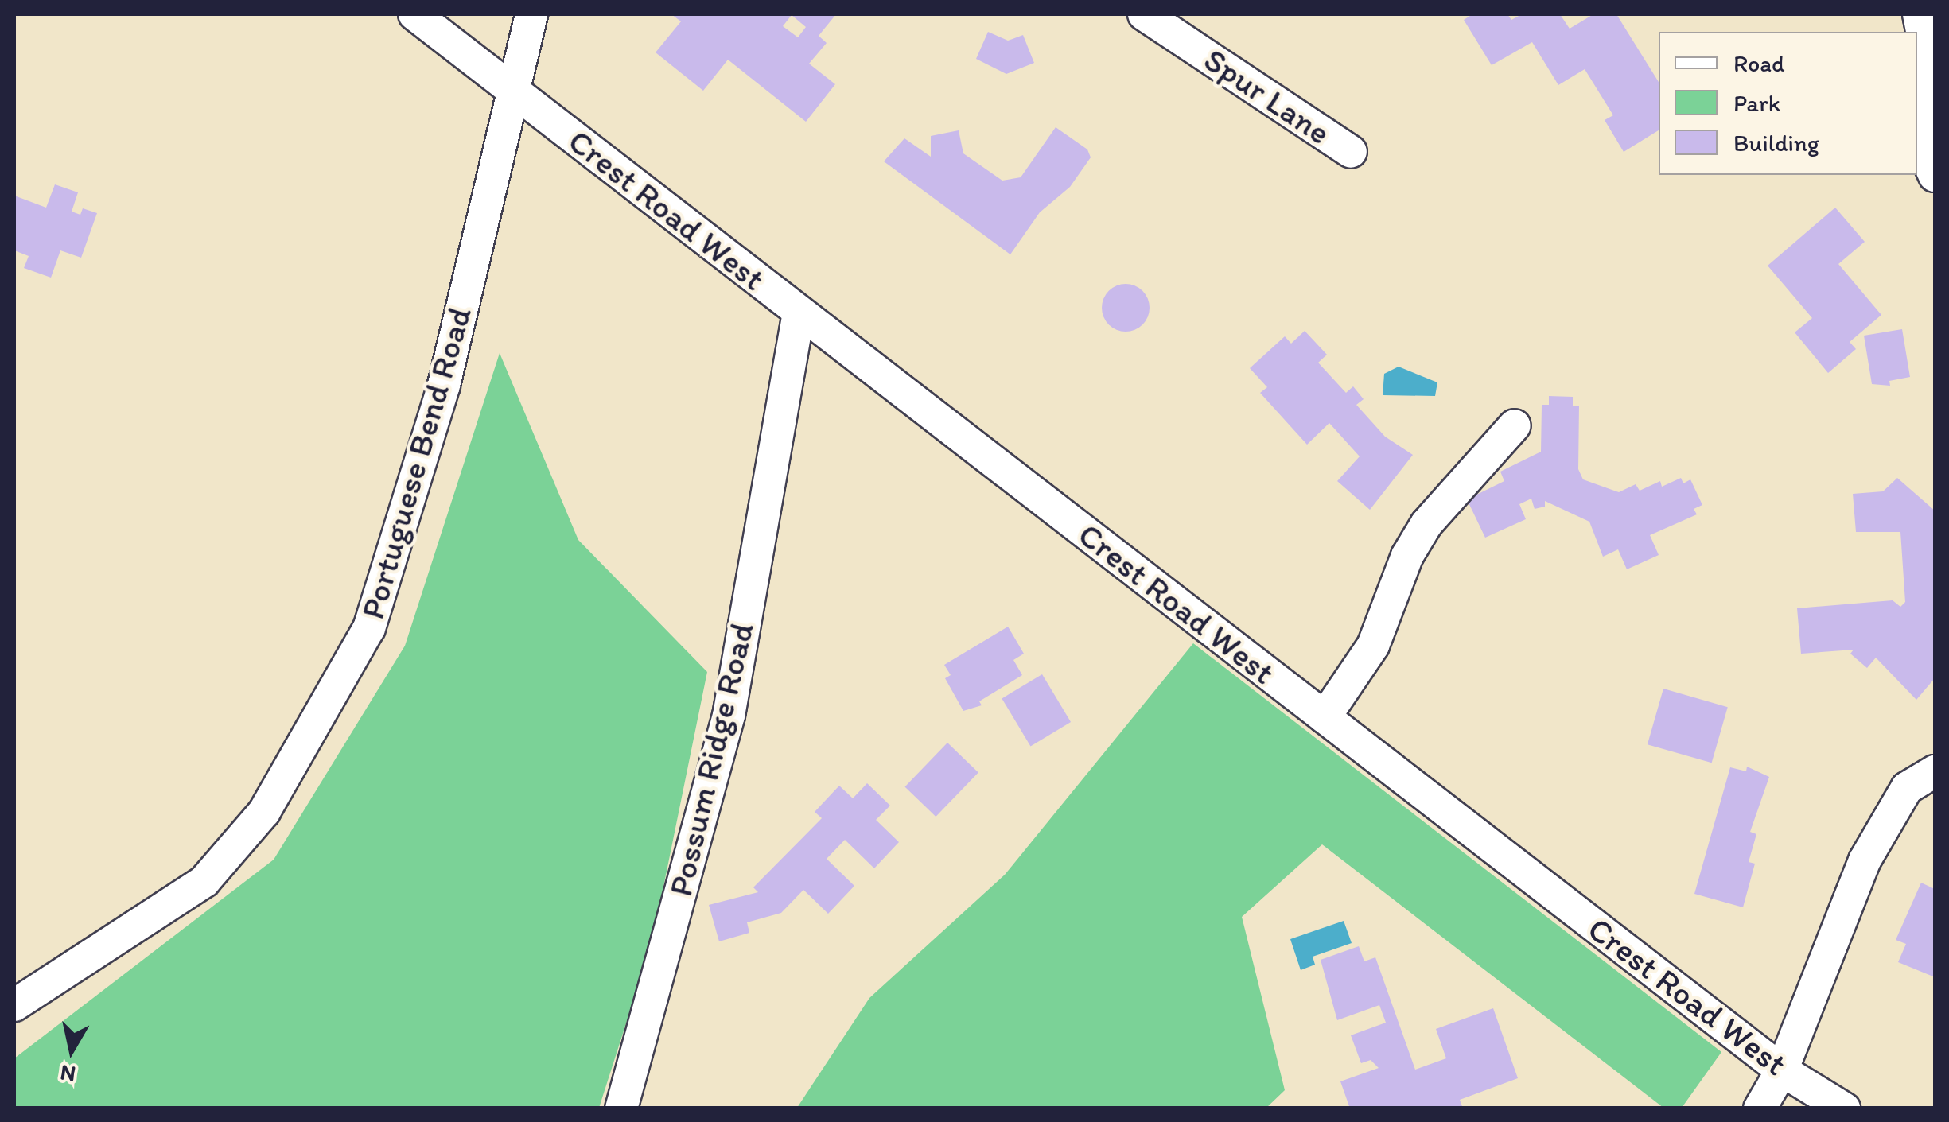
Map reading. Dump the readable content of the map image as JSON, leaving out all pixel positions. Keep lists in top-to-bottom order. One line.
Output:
{"streets":{"street":["Spur Lane","Crest Road West","Portuguese Bend Road","Possum Ridge Road"]},"crossings":[["Crest Road West","Portuguese Bend Road"],["Crest Road West","Possum Ridge Road"]],"legend":["Road","Park","Building"],"north":"bottom"}
